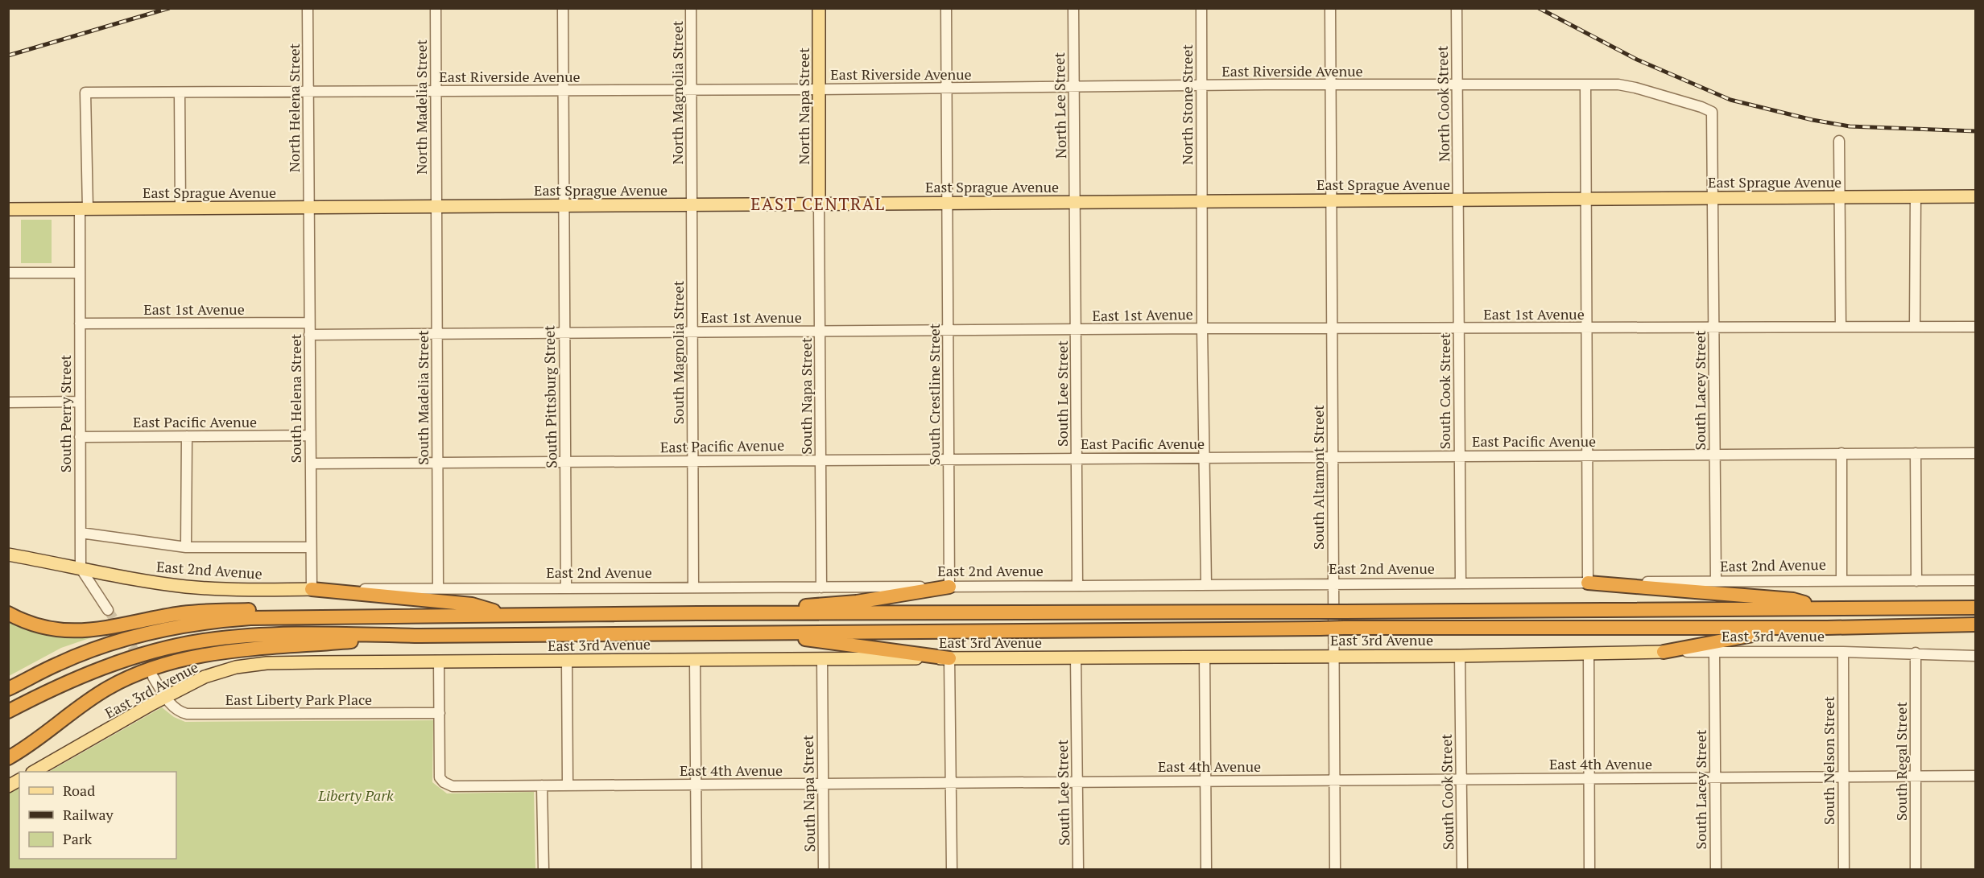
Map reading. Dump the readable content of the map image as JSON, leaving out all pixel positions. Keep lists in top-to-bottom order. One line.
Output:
{"streets":{"main road":["North Napa Street","East Sprague Avenue","East 2nd Avenue","East 3rd Avenue"],"street":["East Riverside Avenue","North Magnolia Street","North Cook Street","North Stone Street","North Lee Street","North Madelia Street","North Helena Street","East 1st Avenue","South Magnolia Street","South Lacey Street","South Cook Street","South Lee Street","South Crestline Street","South Napa Street","South Pittsburg Street","South Madelia Street","South Helena Street","South Perry Street","East Pacific Avenue","South Altamont Street","East Liberty Park Place","South Nelson Street","South Regal Street","East 4th Avenue"]},"crossings":[["East Riverside Avenue","North Magnolia Street"],["East Riverside Avenue","North Cook Street"],["East Riverside Avenue","North Stone Street"],["East Riverside Avenue","North Lee Street"],["East Riverside Avenue","North Napa Street"],["East Riverside Avenue","North Madelia Street"],["East Riverside Avenue","North Helena Street"],["East Riverside Avenue","South Lacey Street"],["East Riverside Avenue","South Crestline Street"],["East Riverside Avenue","South Pittsburg Street"],["East Riverside Avenue","South Perry Street"],["East Riverside Avenue","South Altamont Street"],["North Magnolia Street","East Sprague Avenue"],["North Magnolia Street","South Magnolia Street"],["North Cook Street","East Sprague Avenue"],["North Cook Street","South Cook Street"],["North Stone Street","East Sprague Avenue"],["North Stone Street","East 1st Avenue"],["North Stone Street","East Pacific Avenue"],["North Stone Street","East 2nd Avenue"],["North Lee Street","East Sprague Avenue"],["North Lee Street","South Lee Street"],["North Napa Street","East Sprague Avenue"],["North Napa Street","South Napa Street"],["North Madelia Street","East Sprague Avenue"],["North Madelia Street","South Madelia Street"],["North Helena Street","East Sprague Avenue"],["North Helena Street","South Helena Street"],["East Sprague Avenue","South Magnolia Street"],["East Sprague Avenue","South Lacey Street"],["East Sprague Avenue","South Cook Street"],["East Sprague Avenue","South Lee Street"],["East Sprague Avenue","South Crestline Street"],["East Sprague Avenue","South Napa Street"],["East Sprague Avenue","South Pittsburg Street"],["East Sprague Avenue","South Madelia Street"],["East Sprague Avenue","South Helena Street"],["East Sprague Avenue","South Perry Street"],["East Sprague Avenue","South Altamont Street"],["East 1st Avenue","South Magnolia Street"],["East 1st Avenue","South Lacey Street"],["East 1st Avenue","South Cook Street"],["East 1st Avenue","South Lee Street"],["East 1st Avenue","South Crestline Street"],["East 1st Avenue","South Napa Street"],["East 1st Avenue","South Pittsburg Street"],["East 1st Avenue","South Madelia Street"],["East 1st Avenue","South Helena Street"],["East 1st Avenue","South Perry Street"],["East 1st Avenue","South Altamont Street"],["South Magnolia Street","East Pacific Avenue"],["South Magnolia Street","East 2nd Avenue"],["South Lacey Street","East Pacific Avenue"],["South Lacey Street","East 2nd Avenue"],["South Lacey Street","East 3rd Avenue"],["South Lacey Street","East 4th Avenue"],["South Cook Street","East Pacific Avenue"],["South Cook Street","East 2nd Avenue"],["South Cook Street","East 3rd Avenue"],["South Cook Street","East 4th Avenue"],["South Lee Street","East Pacific Avenue"],["South Lee Street","East 2nd Avenue"],["South Lee Street","East 3rd Avenue"],["South Lee Street","East 4th Avenue"],["South Crestline Street","East Pacific Avenue"],["South Crestline Street","East 2nd Avenue"],["South Napa Street","East Pacific Avenue"],["South Napa Street","East 2nd Avenue"],["South Napa Street","East 3rd Avenue"],["South Napa Street","East 4th Avenue"],["South Pittsburg Street","East Pacific Avenue"],["South Pittsburg Street","East 2nd Avenue"],["South Madelia Street","East Pacific Avenue"],["South Madelia Street","East 2nd Avenue"],["South Helena Street","East Pacific Avenue"],["South Helena Street","East 2nd Avenue"],["South Perry Street","East Pacific Avenue"],["South Perry Street","East 2nd Avenue"],["East Pacific Avenue","South Altamont Street"],["South Altamont Street","East 2nd Avenue"],["South Altamont Street","East 3rd Avenue"],["South Altamont Street","East 4th Avenue"],["East 3rd Avenue","East Liberty Park Place"],["East 3rd Avenue","South Nelson Street"],["East 3rd Avenue","South Regal Street"],["East Liberty Park Place","East 4th Avenue"],["South Nelson Street","East 4th Avenue"],["South Regal Street","East 4th Avenue"]],"districts":["EAST CENTRAL"],"parks":["Liberty Park"],"legend":["Road","Railway","Park"]}
